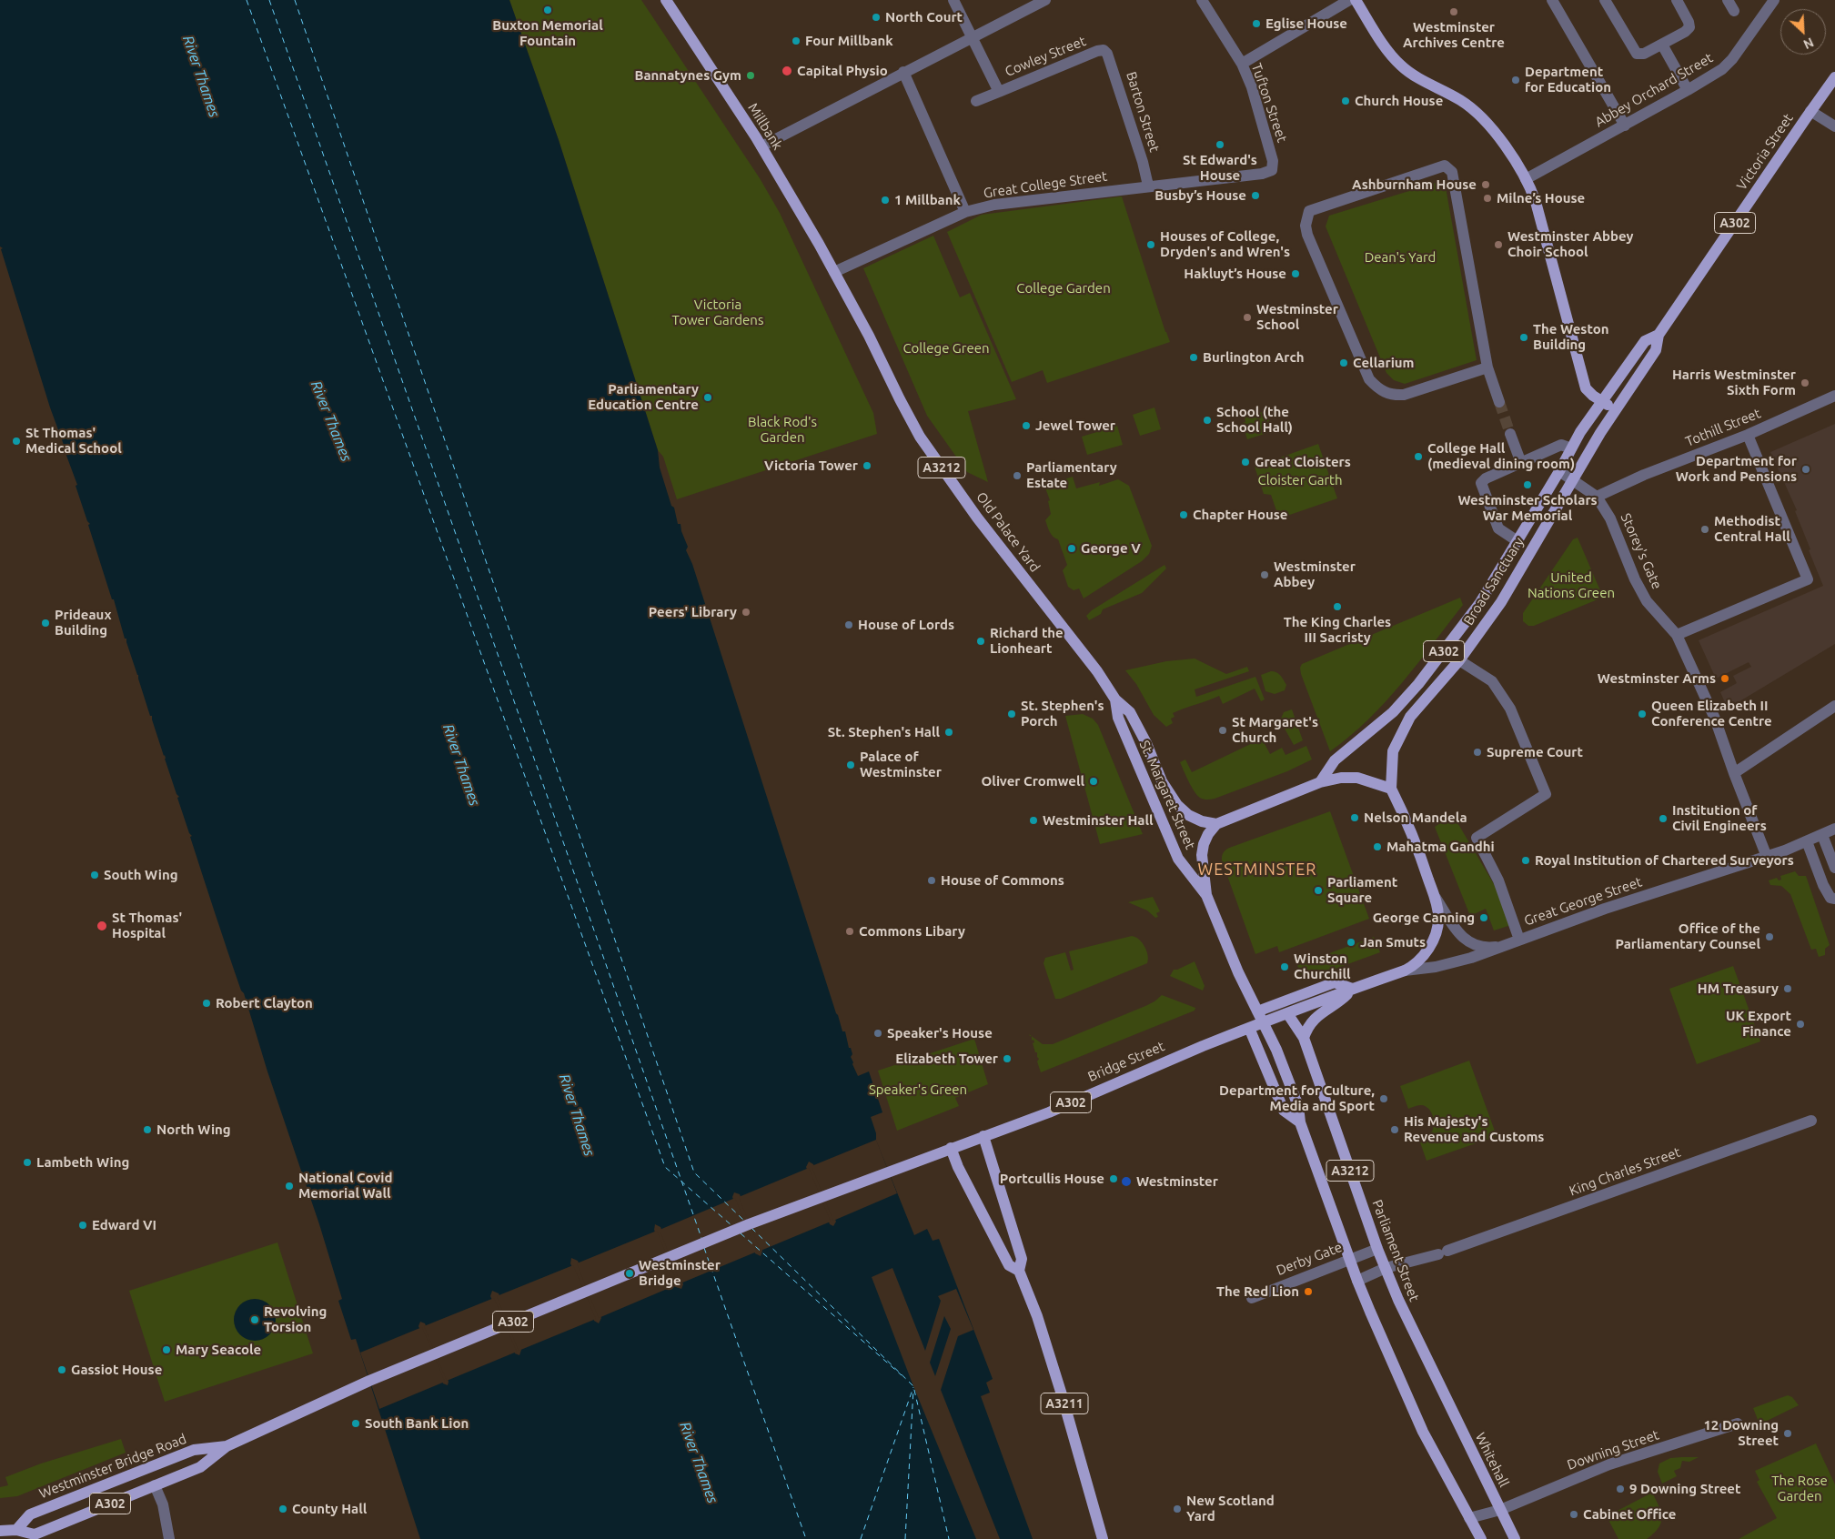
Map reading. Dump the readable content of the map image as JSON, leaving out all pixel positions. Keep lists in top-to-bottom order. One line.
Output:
{"streets":{"main road":["Millbank","Victoria Street","A302","A3212","Old Palace Yard","Broad Sanctuary","St. Margaret Street","Great George Street","Bridge Street","Parliament Street","A3211","Whitehall","Westminster Bridge Road"],"street":["Cowley Street","Abbey Orchard Street","Tufton Street","Barton Street","Great College Street","Tothill Street","Storey's Gate","King Charles Street","Derby Gate","Downing Street"]},"crossings":[["Cowley Street","Barton Street"],["Tufton Street","Great College Street"],["Barton Street","Great College Street"],["Millbank","Great College Street"],["Millbank","Old Palace Yard"],["Victoria Street","Broad Sanctuary"],["Great College Street","Old Palace Yard"],["A302","Broad Sanctuary"],["A302","Great George Street"],["Tothill Street","Storey's Gate"],["A3212","Great George Street"],["A3212","Bridge Street"],["A3212","King Charles Street"],["A3212","Parliament Street"],["A3212","Derby Gate"],["A3212","Downing Street"],["Old Palace Yard","St. Margaret Street"],["Storey's Gate","Broad Sanctuary"],["Storey's Gate","Great George Street"],["Great George Street","Bridge Street"],["Great George Street","Parliament Street"],["Bridge Street","A3211"],["Bridge Street","Westminster Bridge Road"],["King Charles Street","Parliament Street"],["Parliament Street","Derby Gate"],["Parliament Street","Whitehall"],["A3211","Westminster Bridge Road"],["Downing Street","Whitehall"]],"districts":["WESTMINSTER"],"water":["River Thames"],"parks":["Dean's Yard","College Garden","Victoria Tower Gardens","College Green","Black Rod's Garden","Cloister Garth","United Nations Green","Speaker's Green","The Rose Garden"],"places":["Buxton Memorial Fountain","Westminster Archives Centre","North Court","Eglise House","Four Millbank","Capital Physio","Bannatynes Gym","Department for Education","Church House","St Edward's House","Ashburnham House","Busby’s House","Milne’s House","1 Millbank","Houses of College, Dryden's and Wren's","Westminster Abbey Choir School","Hakluyt’s House","Westminster School","The Weston Building","Burlington Arch","Cellarium","Harris Westminster Sixth Form","Parliamentary Education Centre","School (the School Hall)","Jewel Tower","St Thomas' Medical School","College Hall (medieval dining room)","Great Cloisters","Victoria Tower","Department for Work and Pensions","Parliamentary Estate","Westminster Scholars War Memorial","Chapter House","Methodist Central Hall","George V","Westminster Abbey","The King Charles III Sacristy","Peers' Library","Prideaux Building","House of Lords","Richard the Lionheart","Westminster Arms","St. Stephen's Porch","Queen Elizabeth II Conference Centre","St Margaret's Church","St. Stephen's Hall","Supreme Court","Palace of Westminster","Oliver Cromwell","Nelson Mandela","Institution of Civil Engineers","Westminster Hall","Mahatma Gandhi","Royal Institution of Chartered Surveyors","South Wing","House of Commons","Parliament Square","George Canning","St Thomas' Hospital","Commons Libary","Office of the Parliamentary Counsel","Jan Smuts","Winston Churchill","HM Treasury","Robert Clayton","UK Export Finance","Speaker's House","Elizabeth Tower","Department for Culture, Media and Sport","North Wing","His Majesty's Revenue and Customs","Lambeth Wing","Portcullis House","Westminster","National Covid Memorial Wall","Edward VI","Westminster Bridge","The Red Lion","Revolving Torsion","Mary Seacole","Gassiot House","South Bank Lion","12 Downing Street","9 Downing Street","County Hall","New Scotland Yard","Cabinet Office"],"north":"bottom right"}
